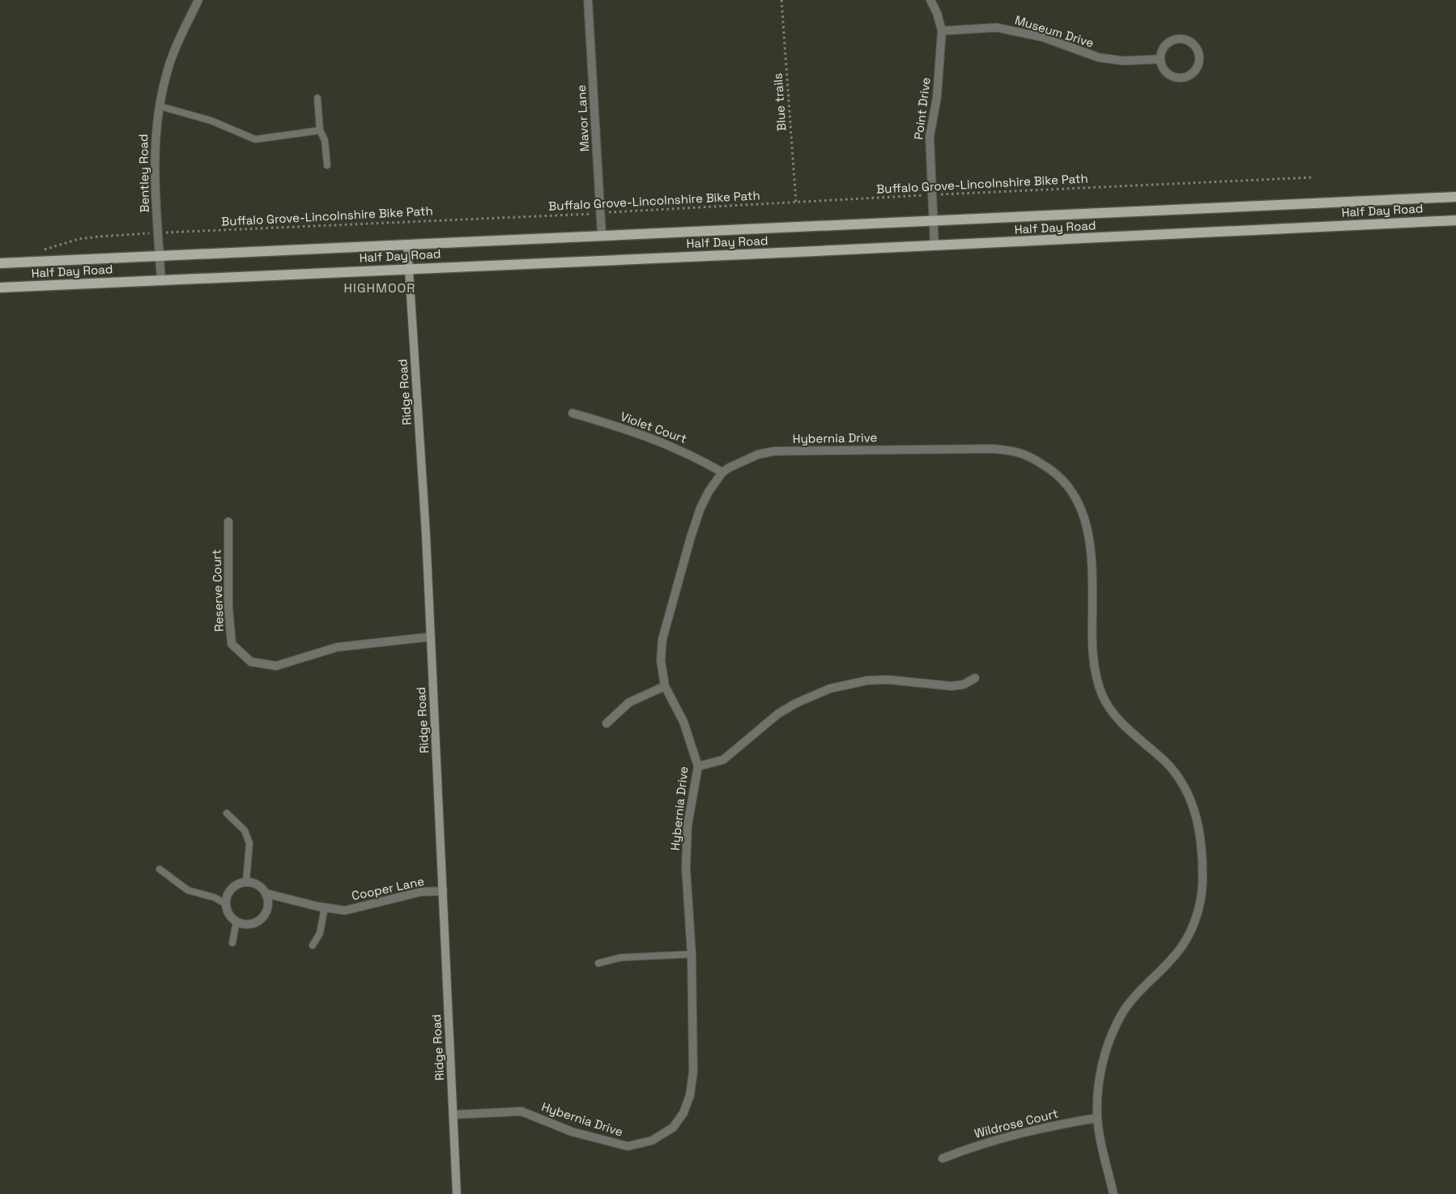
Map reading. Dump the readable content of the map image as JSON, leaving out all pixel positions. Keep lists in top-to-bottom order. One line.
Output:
{"streets":{"main road":["Half Day Road"],"street":["Museum Drive","Point Drive","Mavor Lane","Bentley Road","Ridge Road","Violet Court","Hybernia Drive","Reserve Court","Cooper Lane","Wildrose Court"],"path":["Blue trails","Buffalo Grove-Lincolnshire Bike Path"]},"crossings":[["Museum Drive","Point Drive"],["Blue trails","Buffalo Grove-Lincolnshire Bike Path"],["Point Drive","Buffalo Grove-Lincolnshire Bike Path"],["Point Drive","Half Day Road"],["Mavor Lane","Buffalo Grove-Lincolnshire Bike Path"],["Mavor Lane","Half Day Road"],["Bentley Road","Buffalo Grove-Lincolnshire Bike Path"],["Bentley Road","Half Day Road"],["Half Day Road","Ridge Road"],["Ridge Road","Hybernia Drive"],["Ridge Road","Reserve Court"],["Ridge Road","Cooper Lane"],["Violet Court","Hybernia Drive"],["Hybernia Drive","Wildrose Court"]],"districts":["HIGHMOOR"]}
